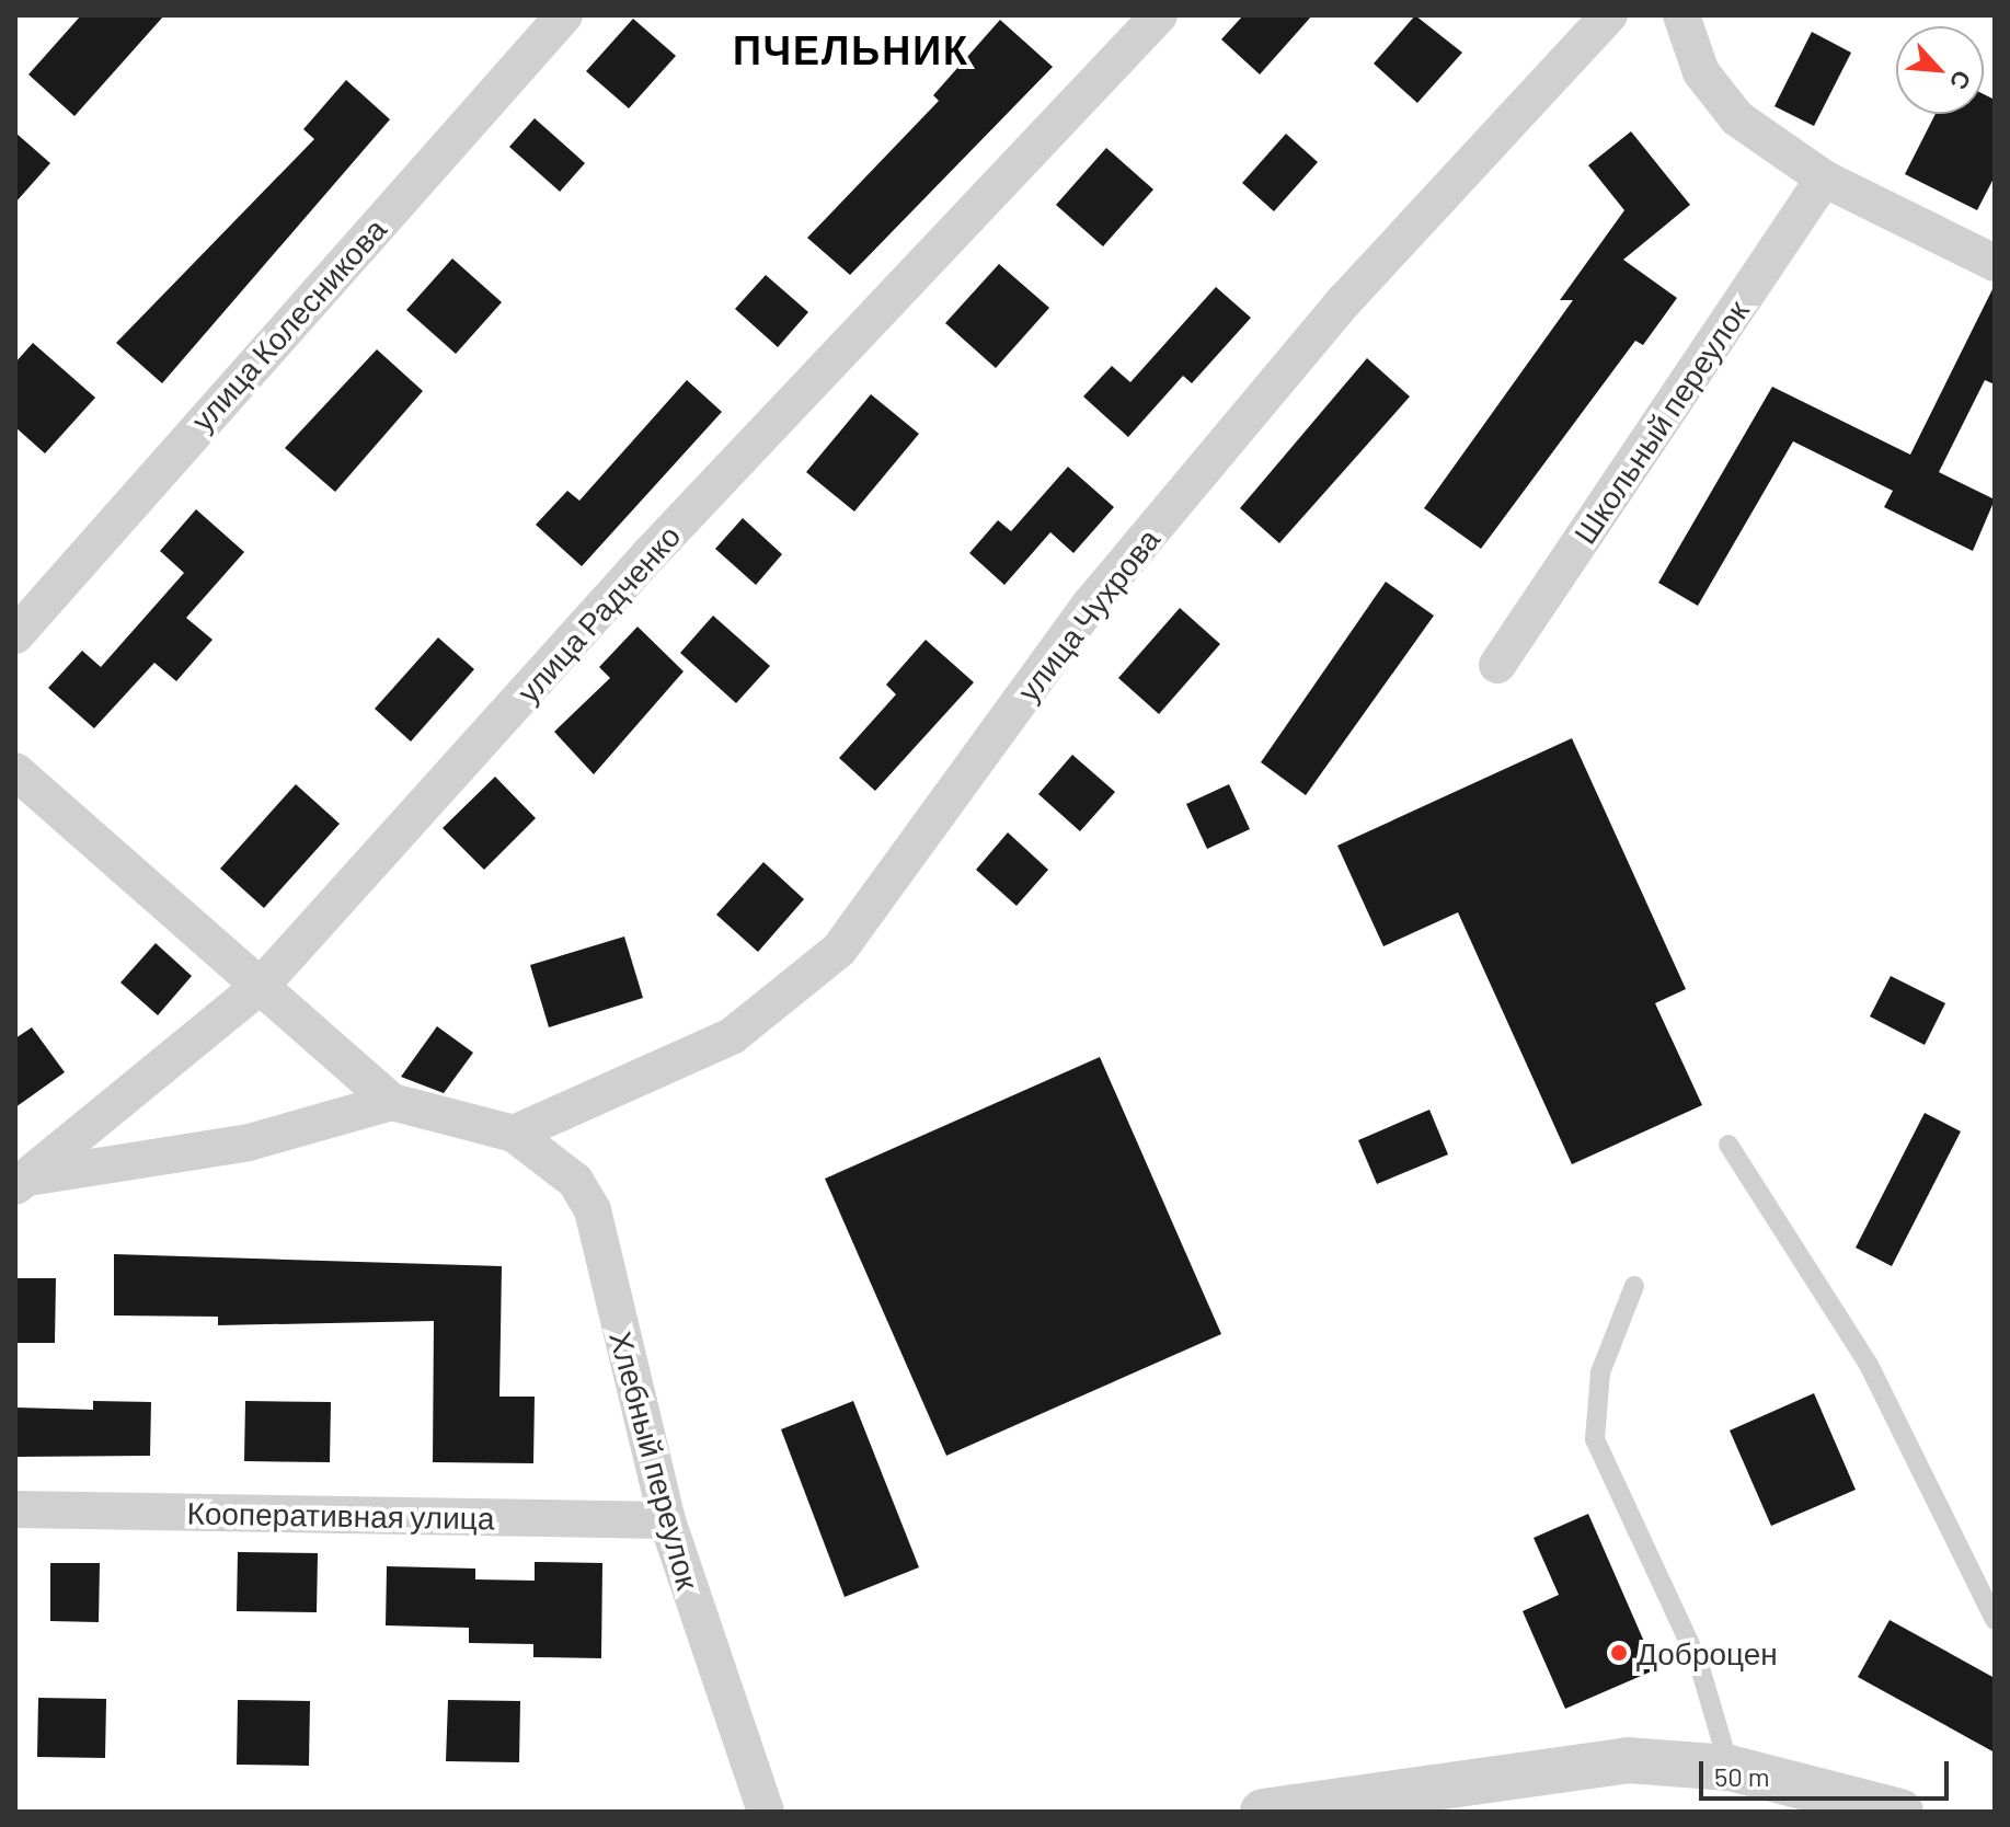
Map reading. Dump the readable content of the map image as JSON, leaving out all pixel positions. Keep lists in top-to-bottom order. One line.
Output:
{"streets":{"street":["улица Колесникова","Школьный переулок","улица Радченко","улица Чухрова","Хлебный переулок","Кооперативная улица"]},"crossings":[["улица Чухрова","Хлебный переулок"],["Хлебный переулок","Кооперативная улица"]],"districts":["ПЧЕЛЬНИК"],"places":["Доброцен"],"scale_bar":"50 m","north":"bottom right"}
